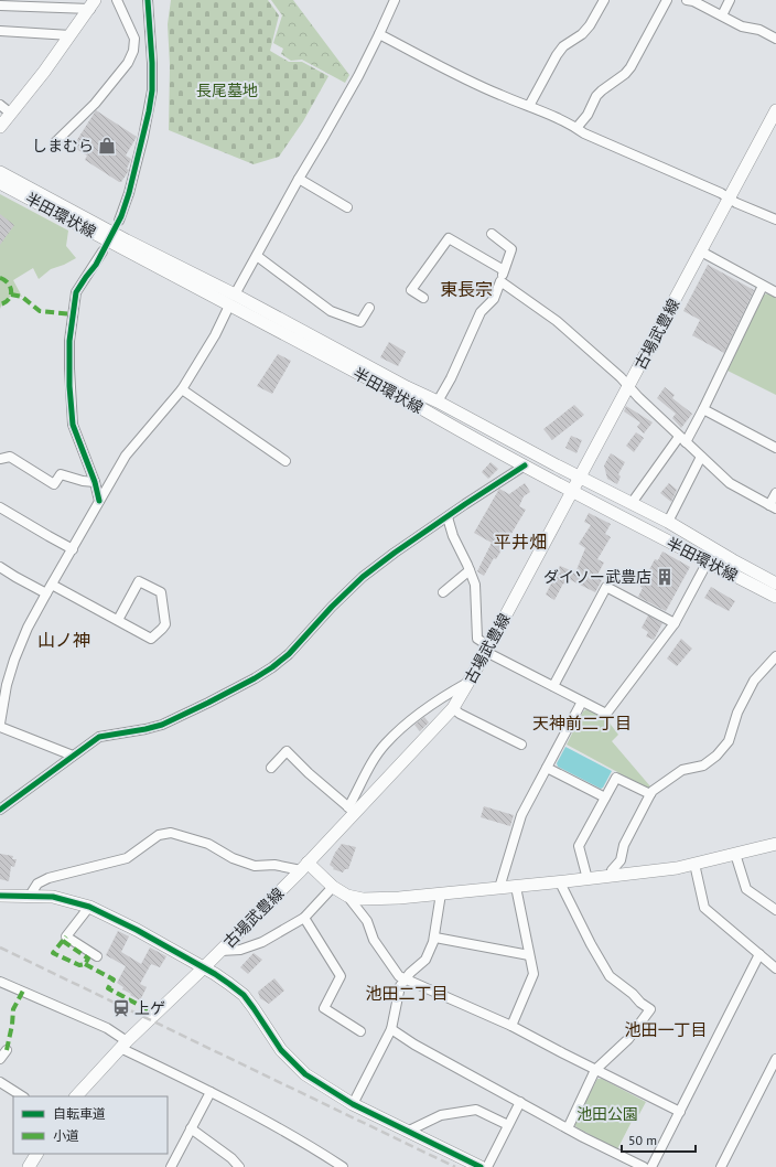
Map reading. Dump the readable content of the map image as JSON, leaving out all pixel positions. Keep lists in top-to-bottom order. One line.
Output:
{"streets":{"main road":["半田環状線","古場武豊線"]},"crossings":[["半田環状線","古場武豊線"]],"districts":["東長宗","平井畑","山ノ神","天神前二丁目","池田二丁目","池田一丁目"],"parks":["長尾墓地","池田公園"],"places":{"shop":["しまむら"],"building":["ダイソー武豊店"],"station":["上ゲ"]},"legend":["自転車道","小道"],"scale_bar":"50 m"}
